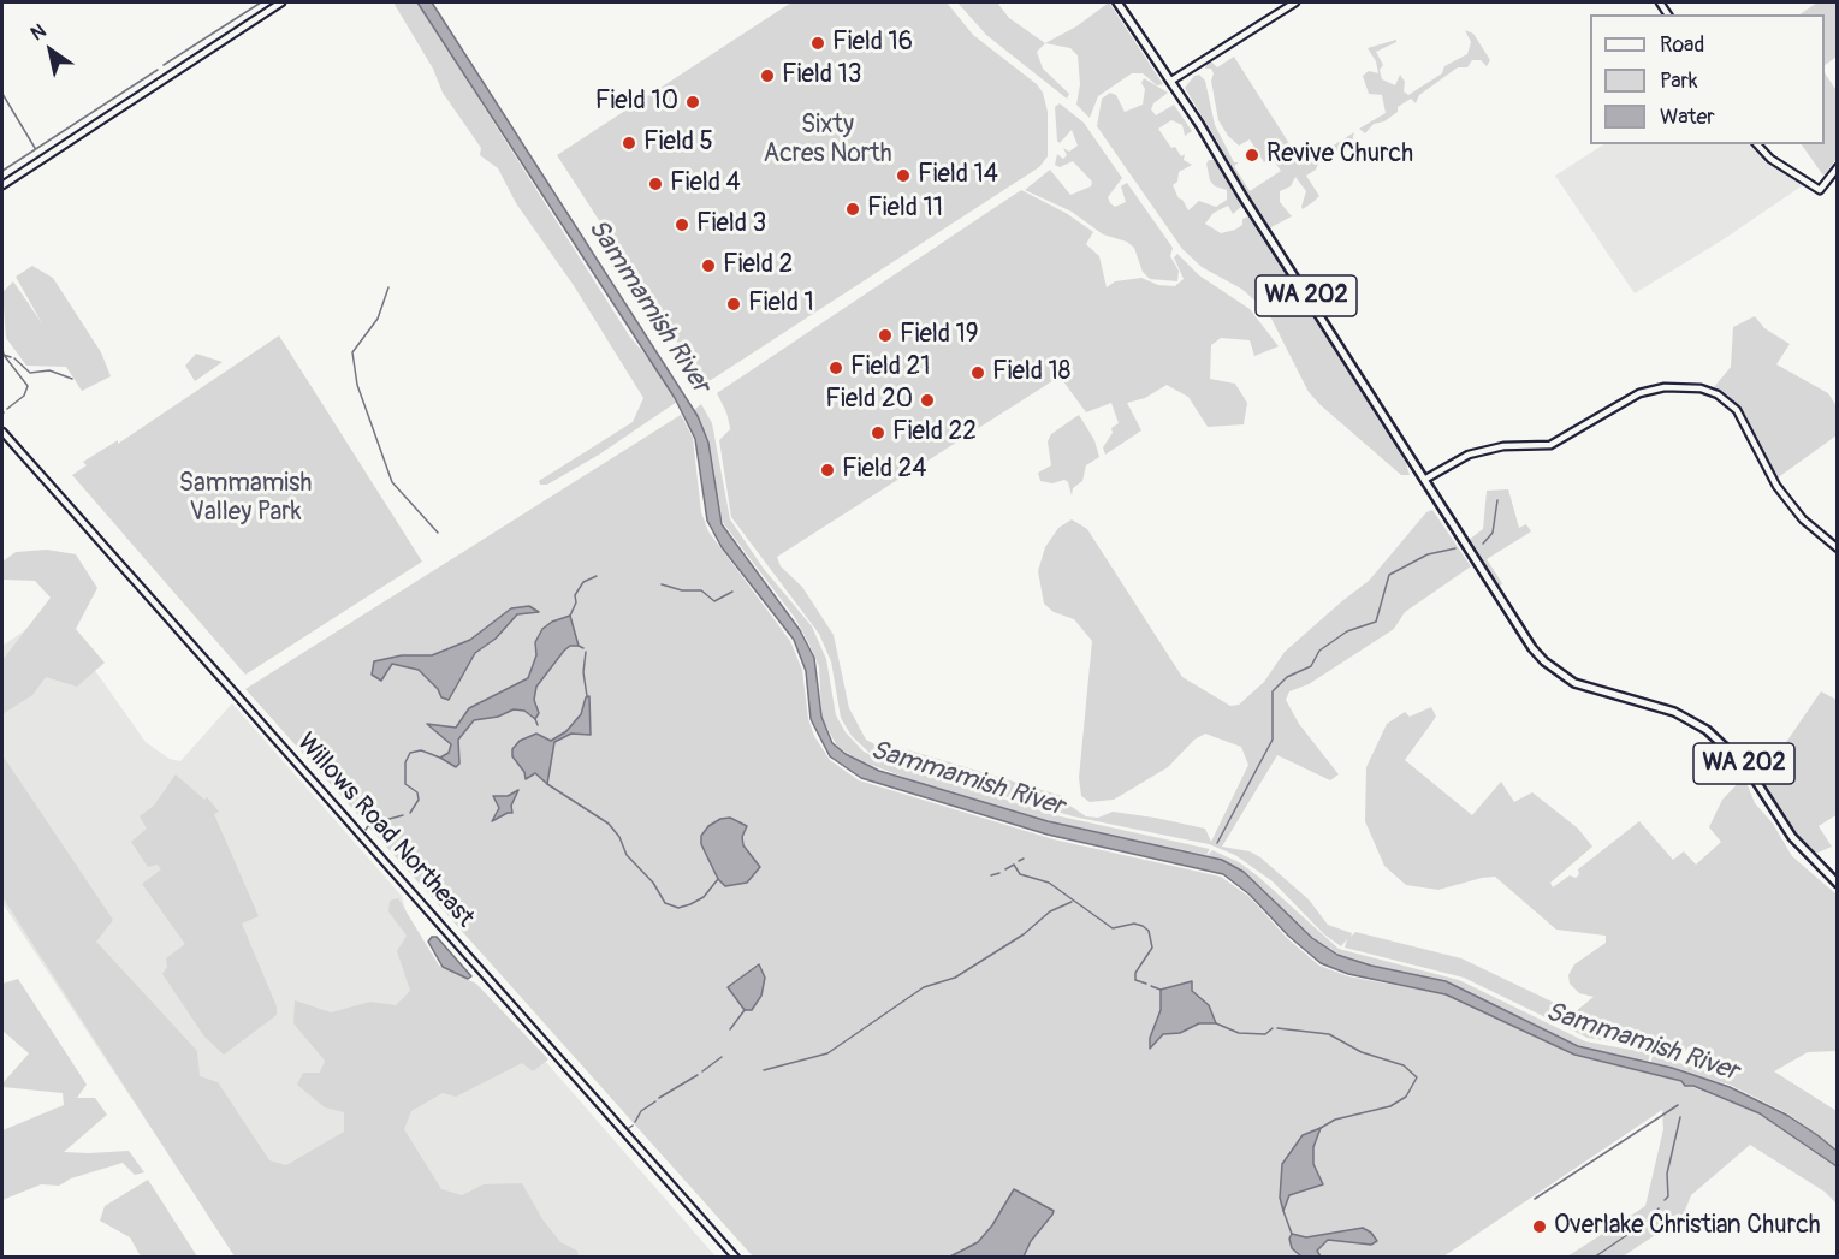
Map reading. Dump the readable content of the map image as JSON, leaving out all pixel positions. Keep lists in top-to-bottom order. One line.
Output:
{"streets":{"main road":["WA 202","Willows Road Northeast"]},"water":["Sammamish River"],"parks":["Sixty Acres North","Sammamish Valley Park"],"places":["Field 16","Field 13","Field 10","Field 5","Revive Church","Field 14","Field 4","Field 11","Field 3","Field 2","Field 1","Field 19","Field 21","Field 18","Field 20","Field 22","Field 24","Overlake Christian Church"],"legend":["Road","Park","Water"],"north":"top left"}
